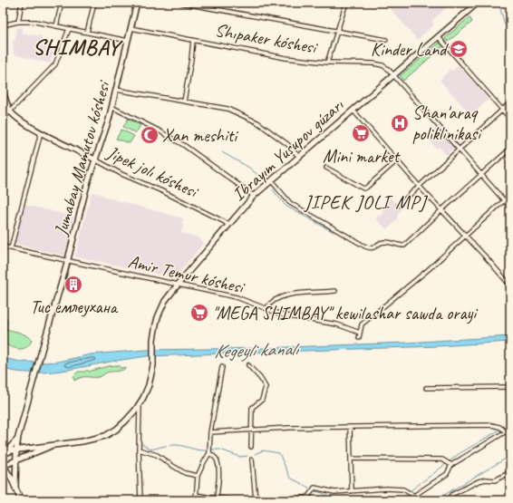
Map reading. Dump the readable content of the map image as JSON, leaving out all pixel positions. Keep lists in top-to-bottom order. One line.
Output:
{"streets":{"main road":["Ibrayım Yusupov gúzarı","Jumabay Mamutov kóshesi","Jipek jolı kóshesi"],"street":["Shıpaker kóshesi","Amir Temur kóshesi"]},"crossings":[["Shıpaker kóshesi","Ibrayım Yusupov gúzarı"],["Shıpaker kóshesi","Jumabay Mamutov kóshesi"],["Ibrayım Yusupov gúzarı","Jipek jolı kóshesi"],["Ibrayım Yusupov gúzarı","Amir Temur kóshesi"],["Jumabay Mamutov kóshesi","Jipek jolı kóshesi"],["Jumabay Mamutov kóshesi","Amir Temur kóshesi"]],"districts":["SHIMBAY","JIPEK JOLI MPJ"],"water":["Kegeyli kanalı"],"places":{"school or university":["Kinder Land"],"hospital":["Shan'araq poliklinikasi"],"supermarket":["Mini market","\"MEGA SHIMBAY\" kewilashar sawda orayi"],"mosque":["Xan meshiti"],"building":["Тис емлеухана"]}}
